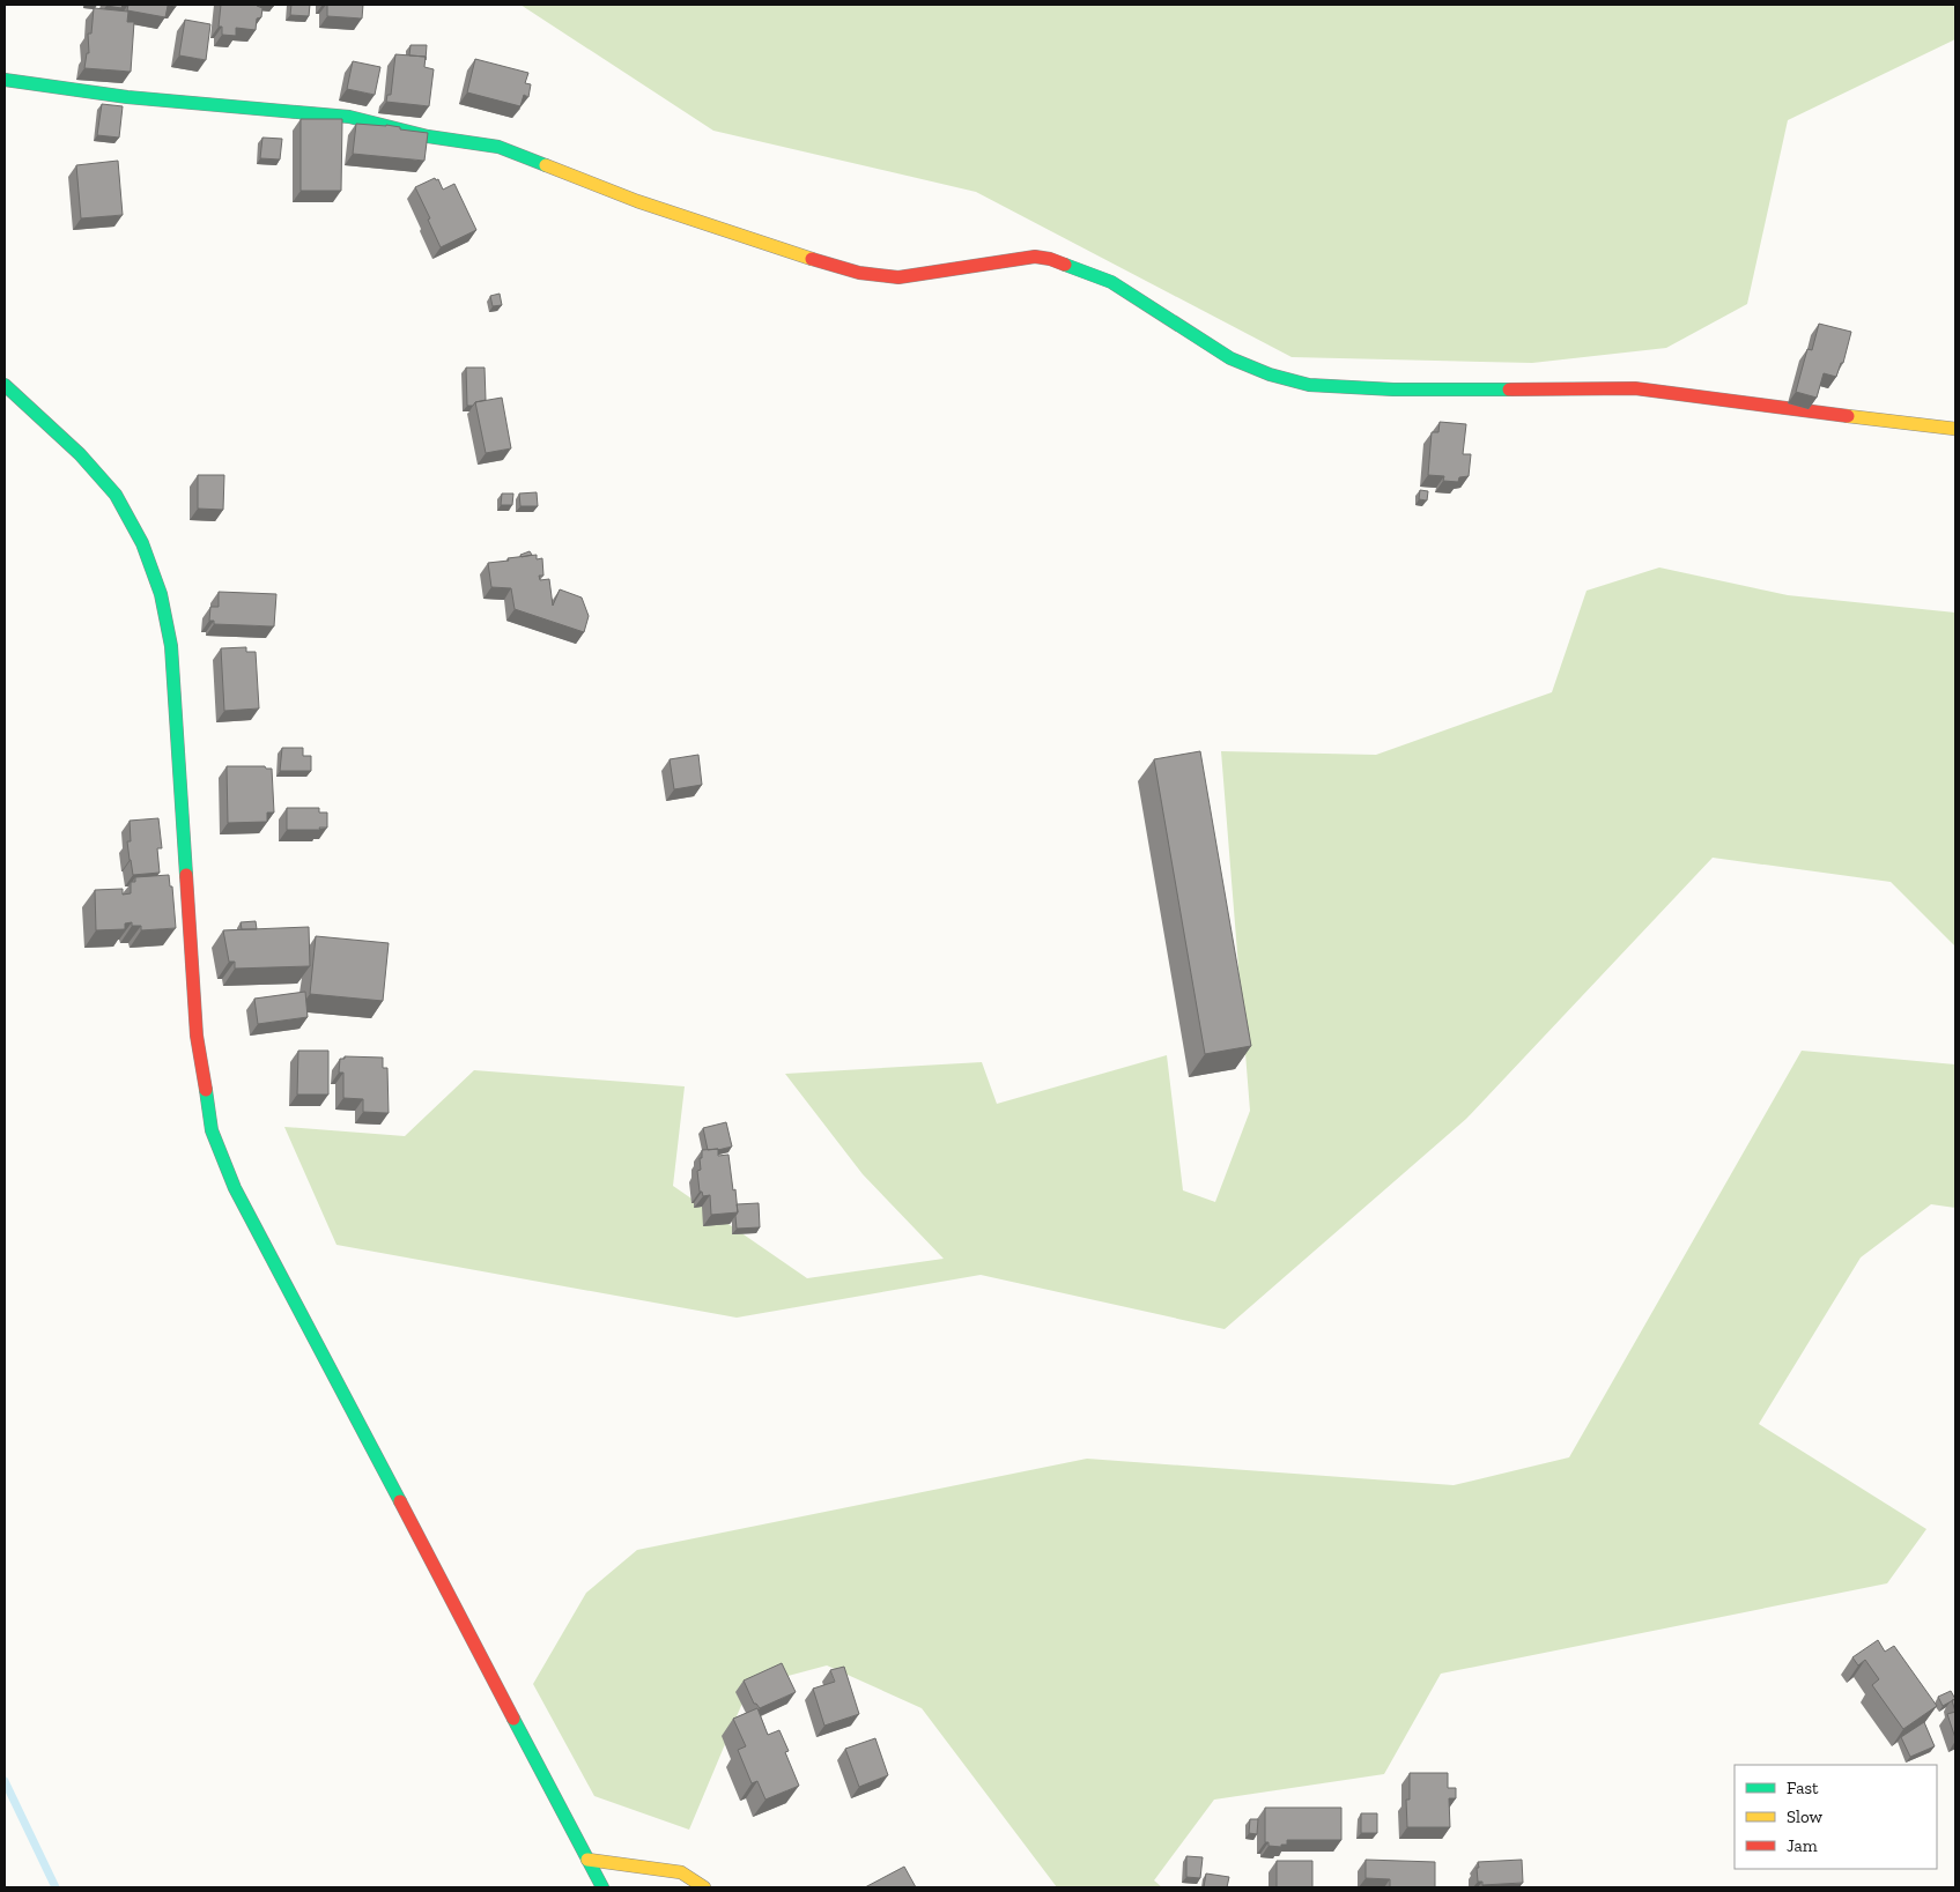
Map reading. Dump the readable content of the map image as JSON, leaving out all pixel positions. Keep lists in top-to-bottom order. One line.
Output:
{"legend":["Fast","Slow","Jam"]}
